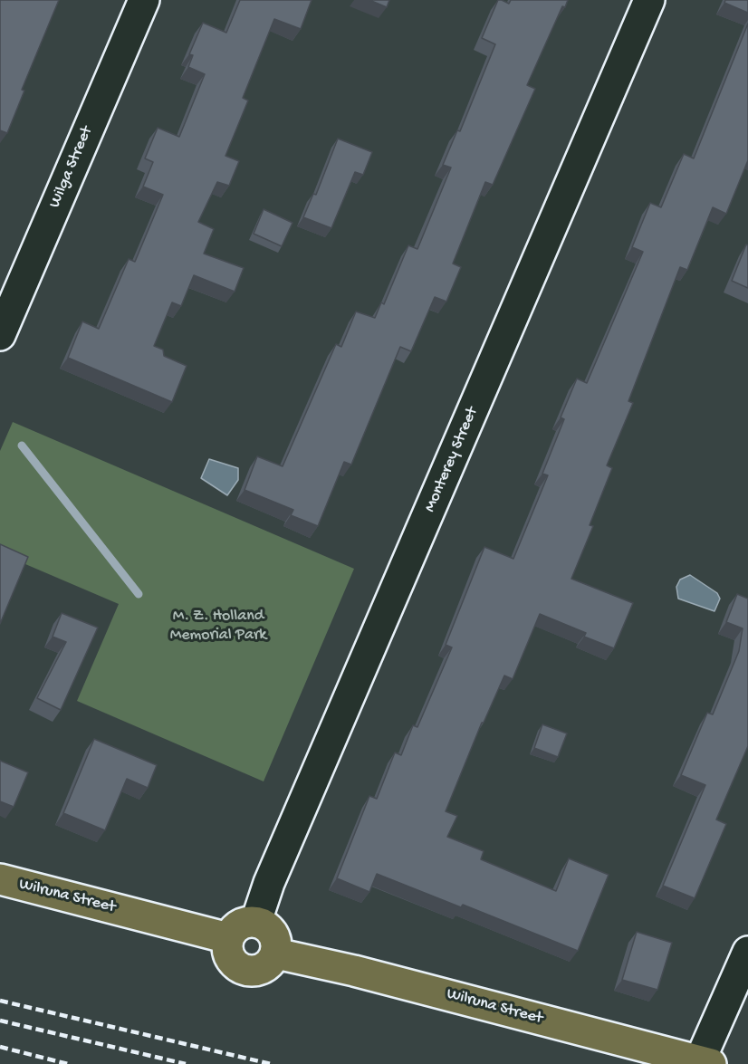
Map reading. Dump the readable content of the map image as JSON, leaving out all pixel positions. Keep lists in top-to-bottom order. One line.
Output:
{"streets":{"main road":["Wilruna Street"],"street":["Wilga Street","Monterey Street"]},"crossings":[["Monterey Street","Wilruna Street"]],"parks":["M. Z. Holland Memorial Park"]}
